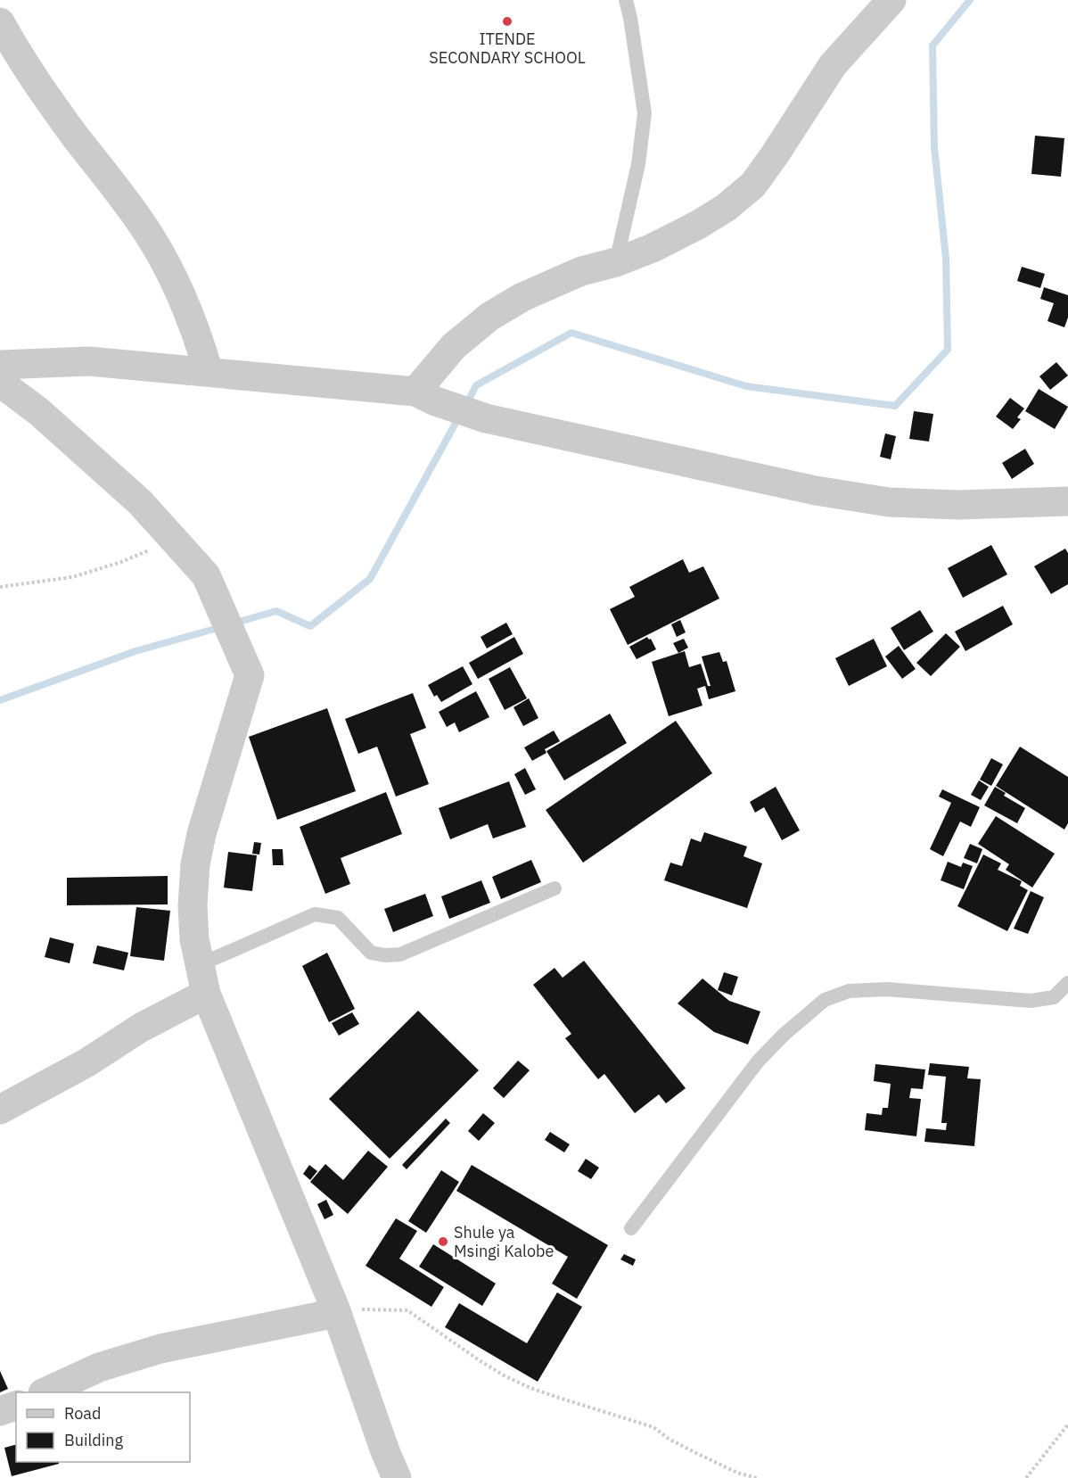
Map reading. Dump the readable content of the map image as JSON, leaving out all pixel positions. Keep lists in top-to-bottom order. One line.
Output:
{"places":["ITENDE SECONDARY SCHOOL","Shule ya Msingi Kalobe"],"legend":["Road","Building"]}
